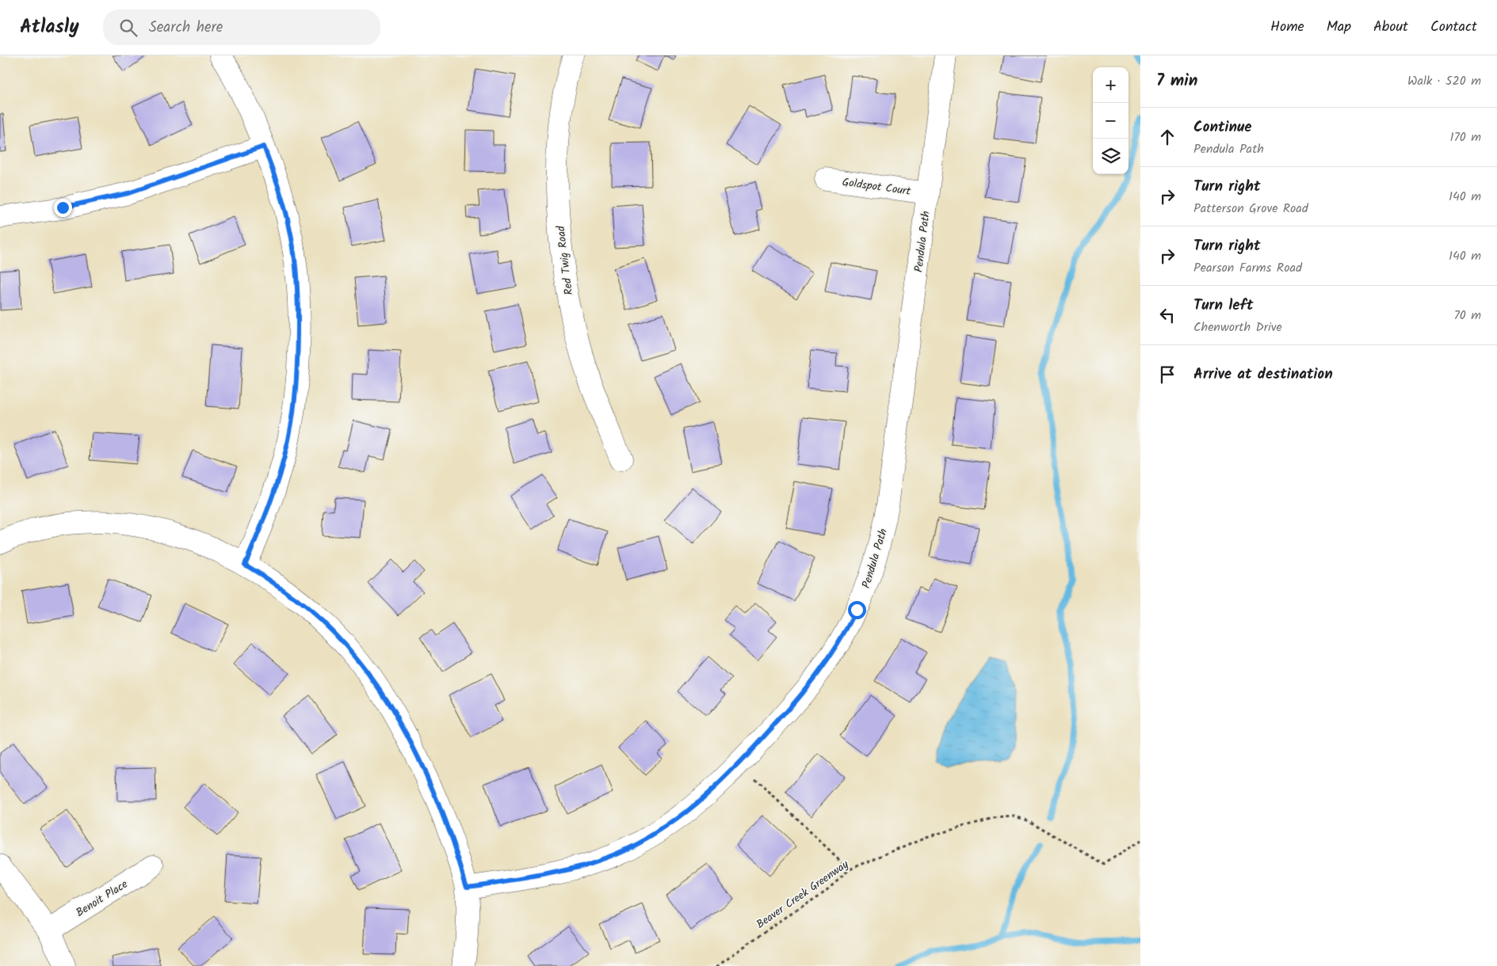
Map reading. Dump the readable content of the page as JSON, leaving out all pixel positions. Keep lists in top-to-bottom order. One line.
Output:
{"streets":{"street":["Goldspot Court","Pendula Path","Red Twig Road","Benoit Place"],"path":["Beaver Creek Greenway"]},"crossings":[["Goldspot Court","Pendula Path"]],"page":{"header":"Atlasly","search":"Search here","nav":["Home","Map","About","Contact"],"heading":["7 min","Walk · 520 m"],"map_buttons":["+","−"],"list":[["Continue","Pendula Path","170 m"],["Turn right","Patterson Grove Road","140 m"],["Turn right","Pearson Farms Road","140 m"],["Turn left","Chenworth Drive","70 m"],"Arrive at destination"]}}
